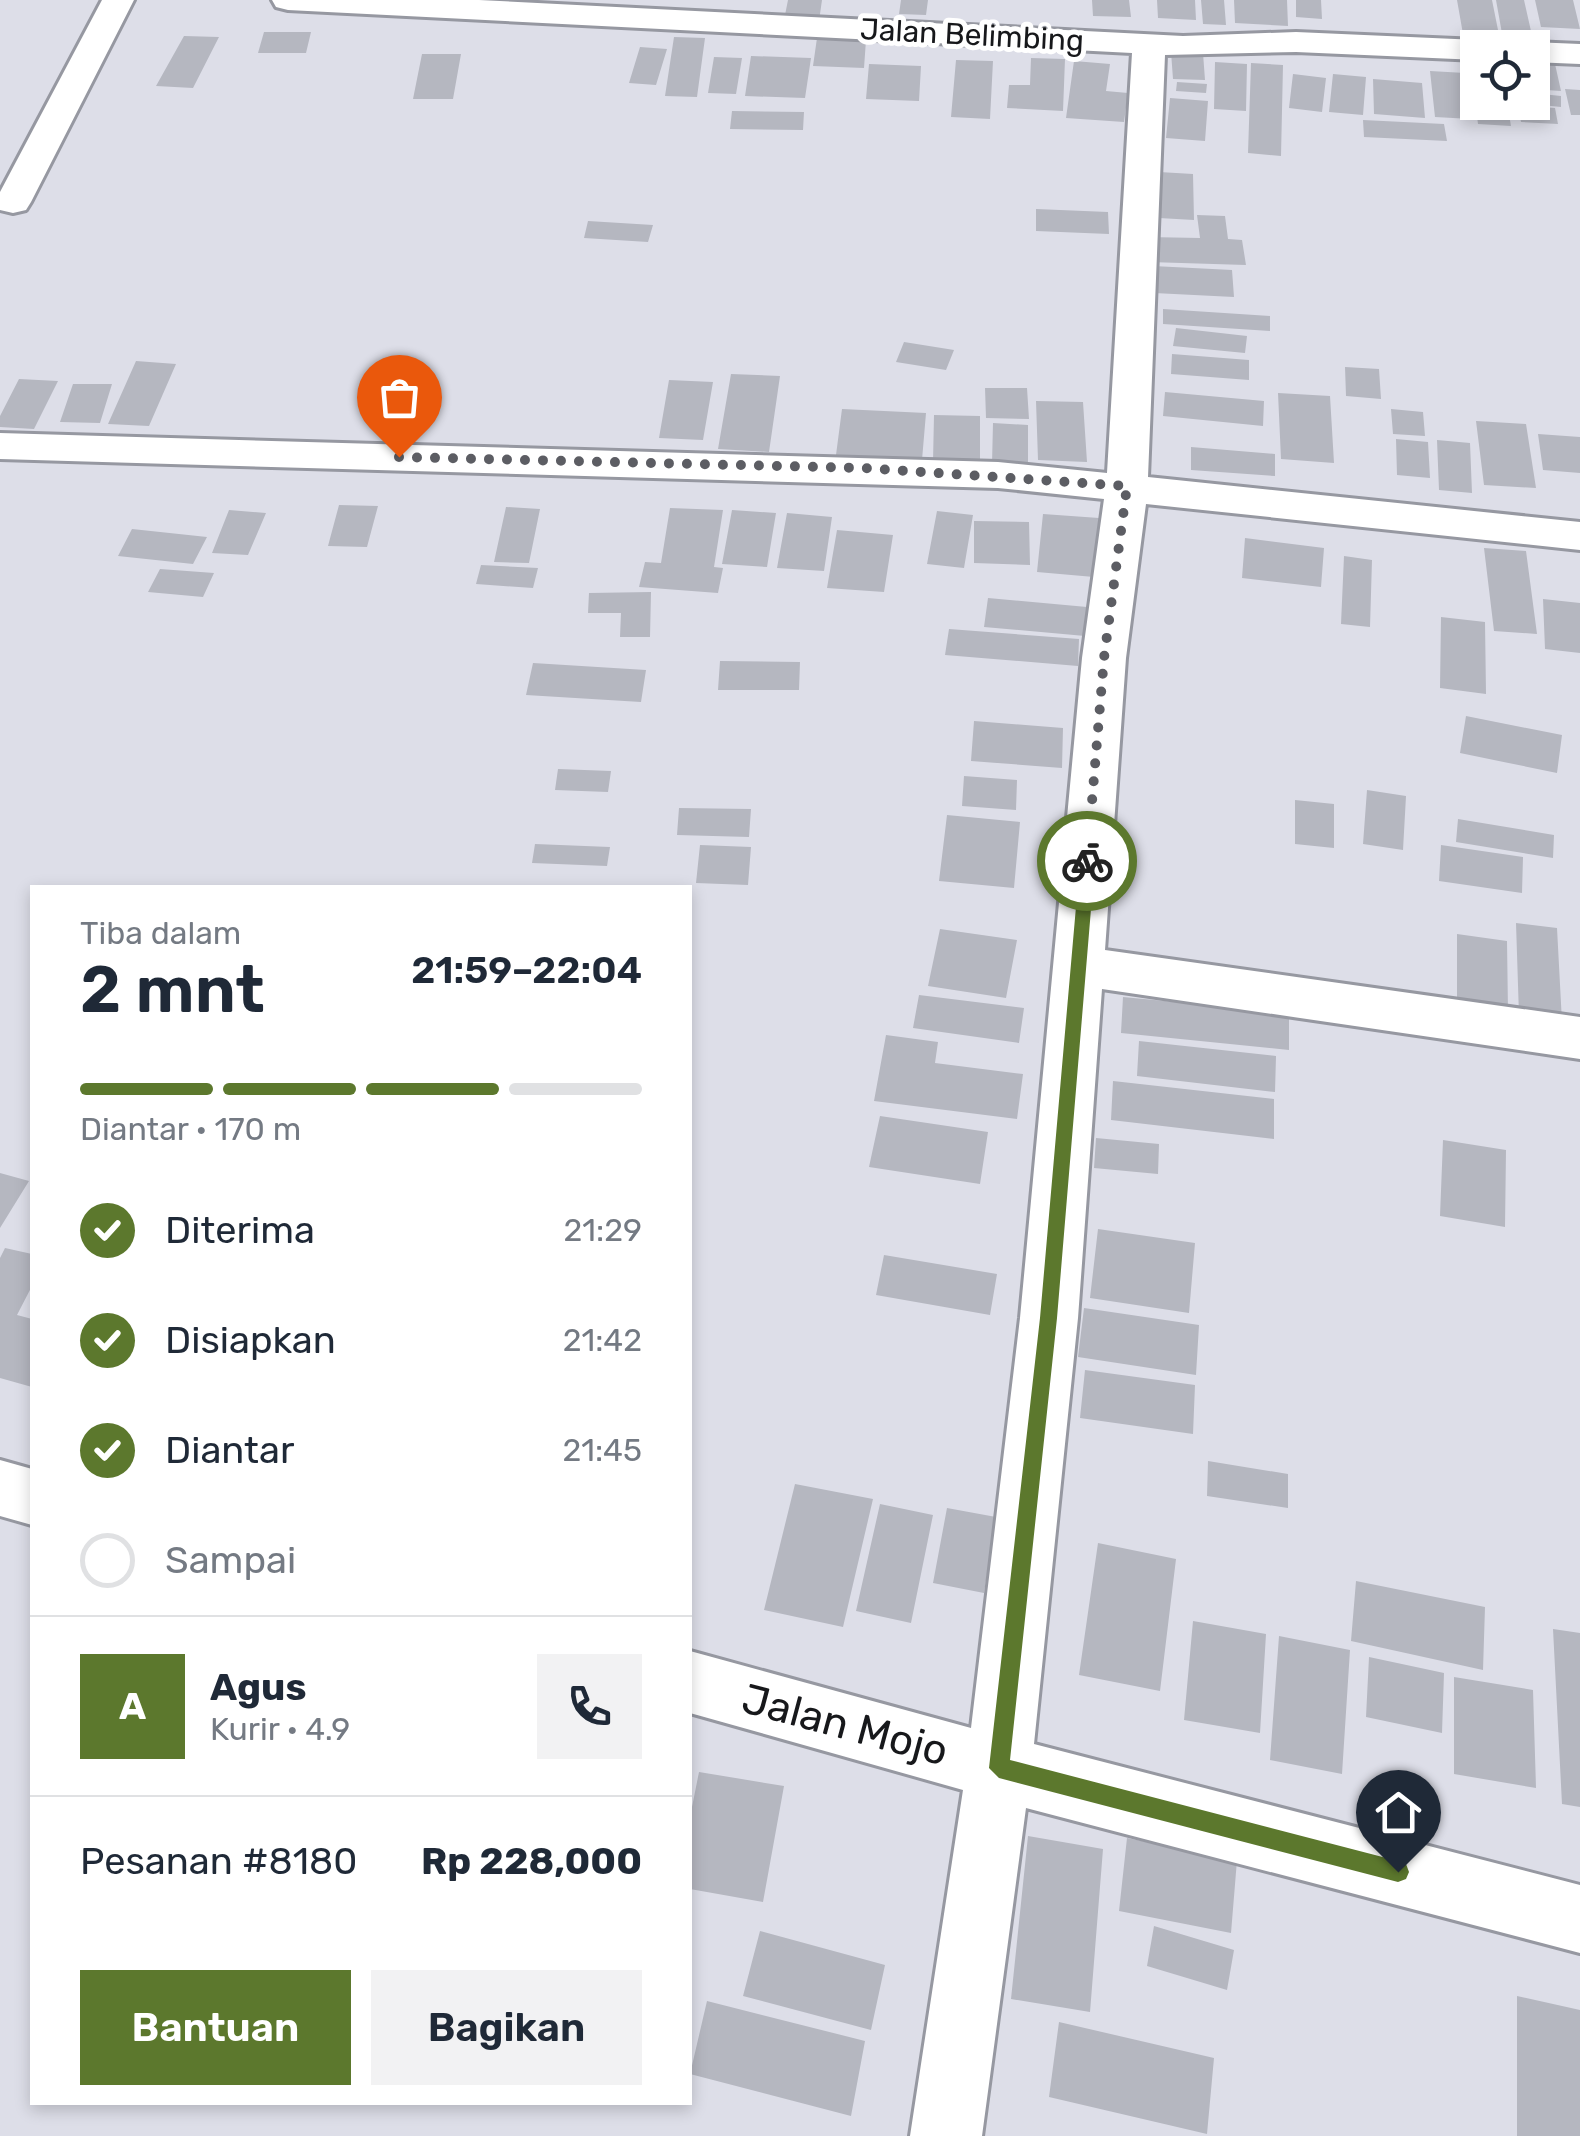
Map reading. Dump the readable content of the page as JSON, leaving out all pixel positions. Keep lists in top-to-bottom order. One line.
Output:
{"streets":{"street":["Jalan Belimbing","Jalan Mojo"]},"page":{"heading":["2 mnt","Tiba dalam","21:59–22:04"],"panel":["Agus","Kurir · 4.9","Pesanan #8180","Rp 228,000"],"bar":"Diantar · 170 m","list":[["Diterima","21:29"],["Disiapkan","21:42"],["Diantar","21:45"],"Sampai"],"round":"A","buttons":["Bantuan","Bagikan"]}}
